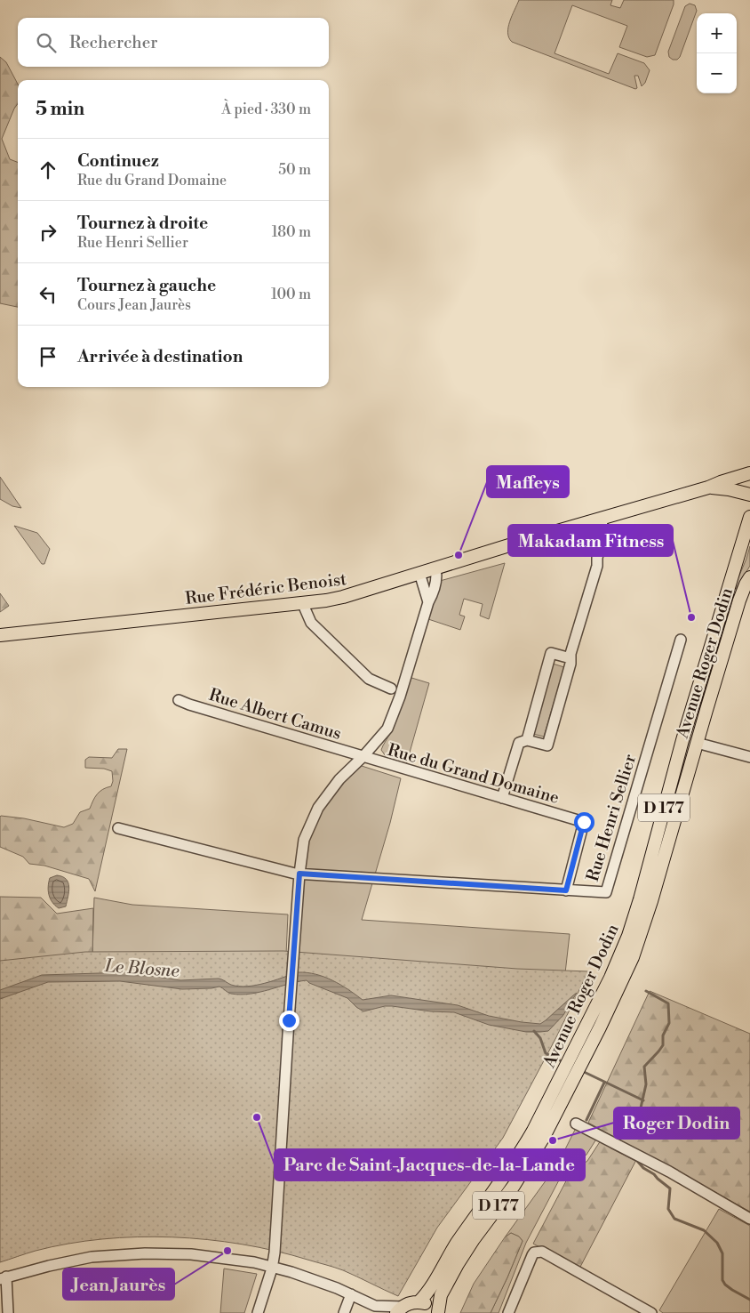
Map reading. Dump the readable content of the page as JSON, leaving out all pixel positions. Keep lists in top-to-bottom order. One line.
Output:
{"streets":{"main road":["Rue Frédéric Benoist","Avenue Roger Dodin","D 177"],"street":["Rue Albert Camus","Rue du Grand Domaine","Rue Henri Sellier"]},"crossings":[["Rue Albert Camus","Rue du Grand Domaine"],["Rue du Grand Domaine","Rue Henri Sellier"]],"water":["Le Blosne"],"places":["Maffeys","Makadam Fitness","Parc de Saint-Jacques-de-la-Lande","Roger Dodin","Jean Jaurès"],"page":{"map_buttons":["+","−"],"search":"Rechercher","heading":["5 min","À pied · 330 m"],"list":[["Continuez","Rue du Grand Domaine","50 m"],["Tournez à droite","Rue Henri Sellier","180 m"],["Tournez à gauche","Cours Jean Jaurès","100 m"],"Arrivée à destination"]}}
